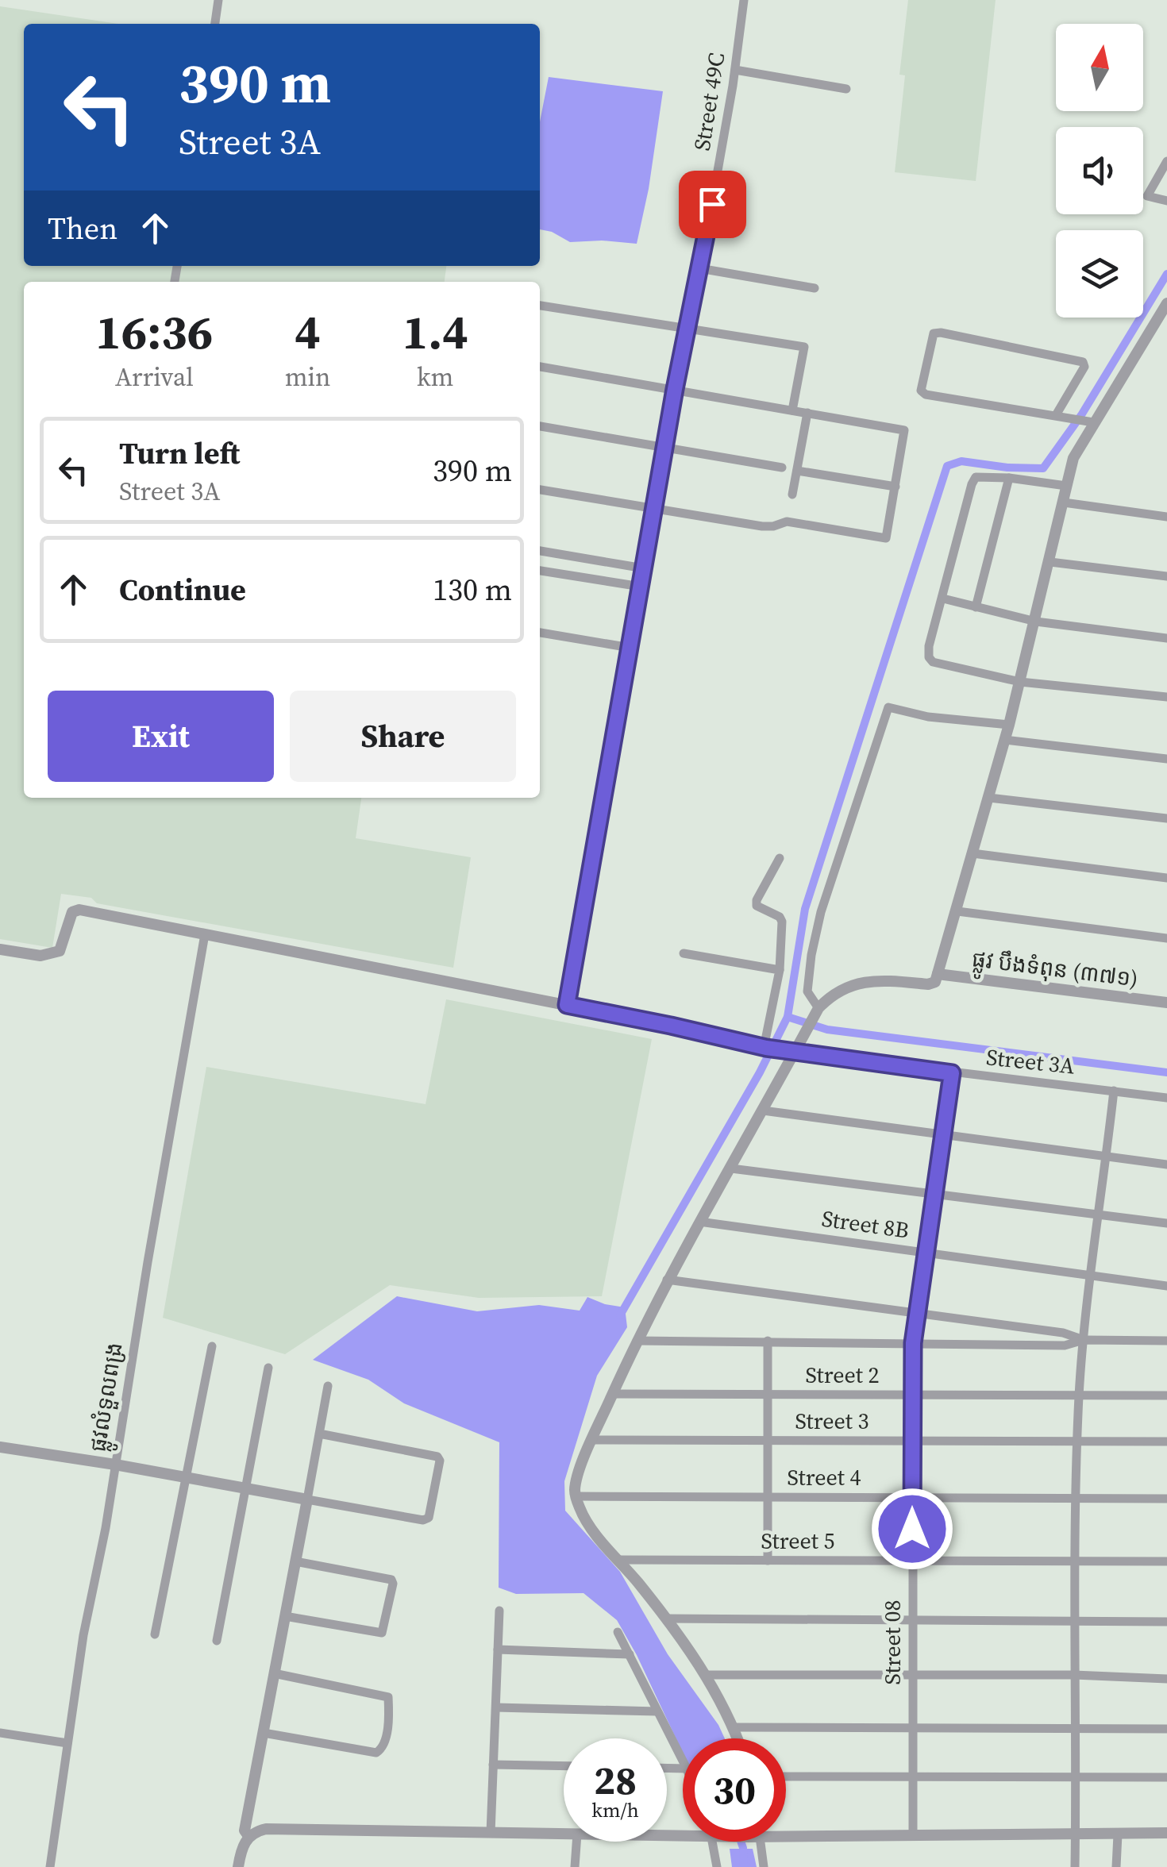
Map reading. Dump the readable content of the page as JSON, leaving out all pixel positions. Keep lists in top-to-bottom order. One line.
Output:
{"streets":{"street":["Street 49C","ផ្លូវ បឹងទំពុន (៣៧១)","Street 3A","Street 8B","Street 2","ផ្លូវលំទួលពង្រ","Street 3","Street 4","Street 5","Street 08"]},"crossings":[["Street 3A","Street 08"],["Street 8B","Street 08"],["Street 2","Street 08"],["Street 3","Street 08"],["Street 4","Street 08"],["Street 5","Street 08"]],"north":"top","page":{"turn":["390 m","Street 3A"],"then":"Then","eta":["16:36","Arrival","4","min","1.4","km"],"list":[{"name":"Turn left","note":"Street 3A","value":"390 m"},{"name":"Continue","value":"130 m"}],"buttons":["Exit","Share"],"speed":"28 km/h","limit":"30"}}
